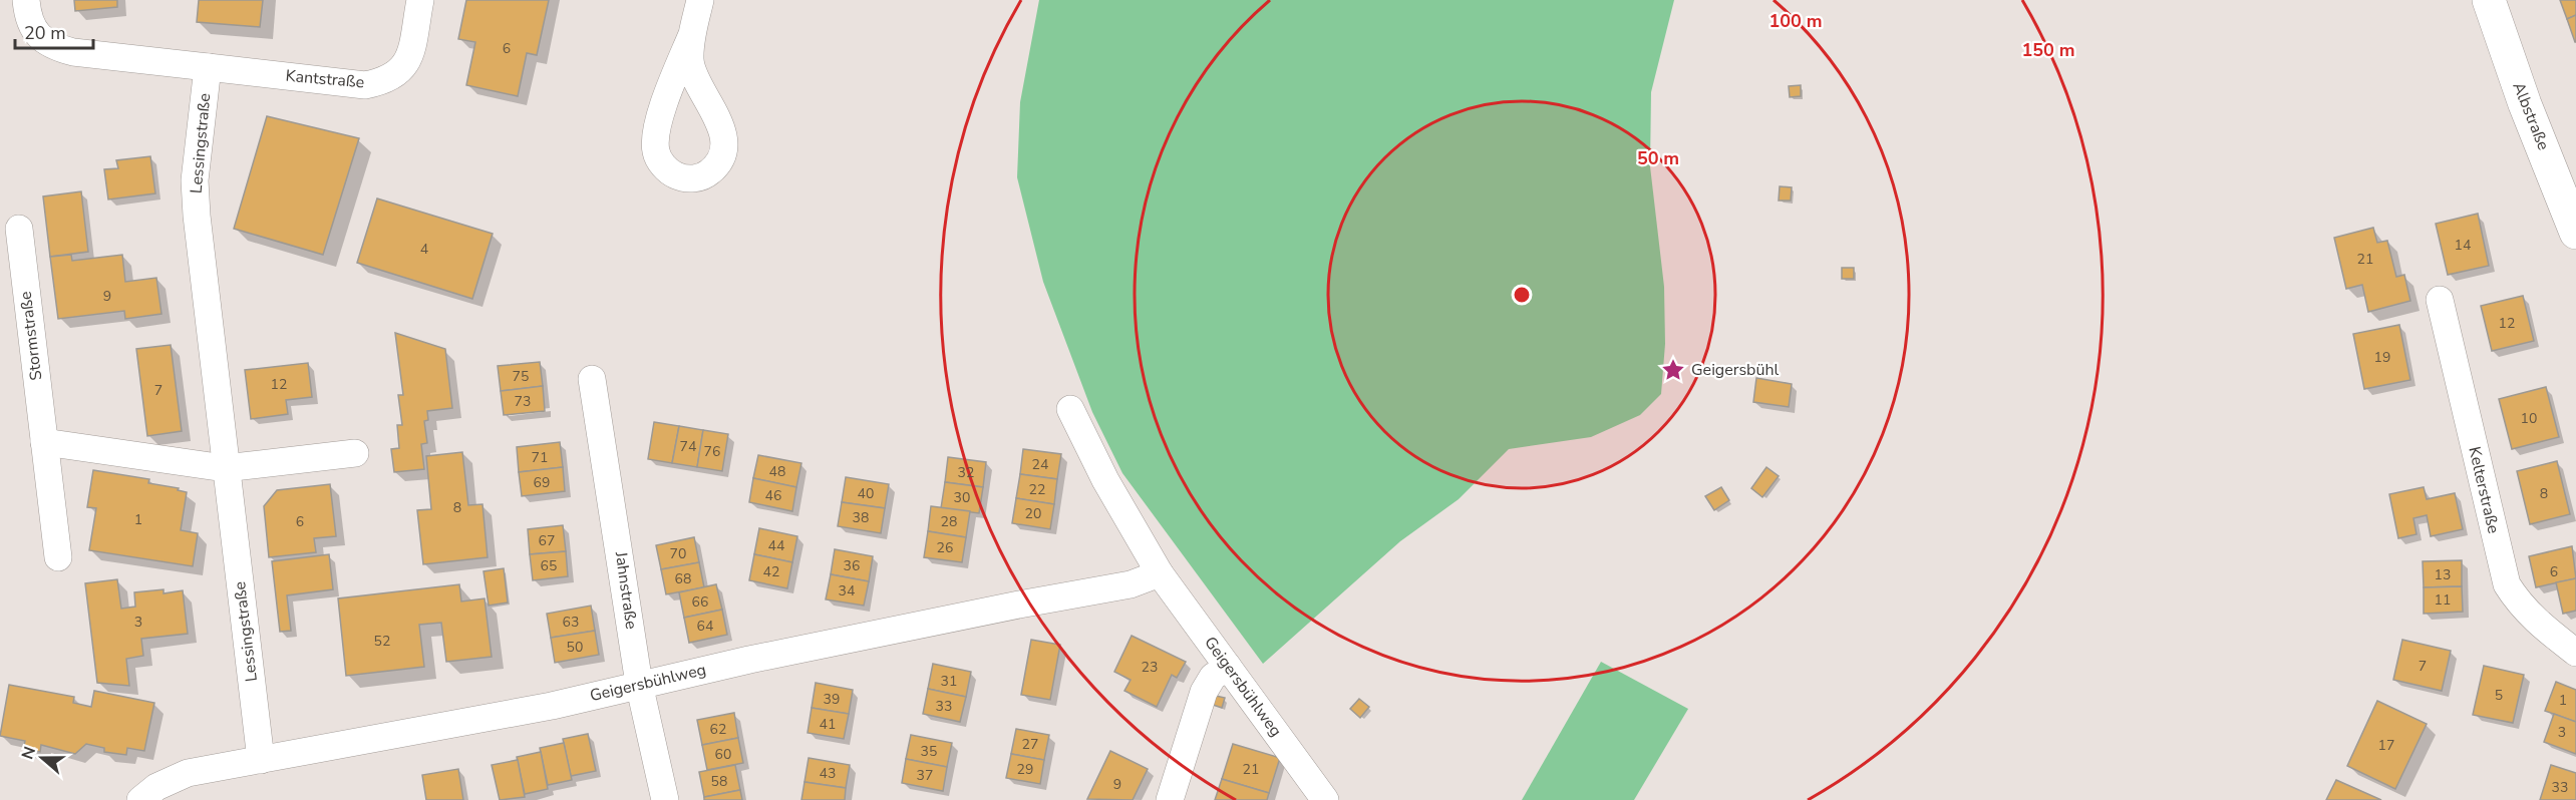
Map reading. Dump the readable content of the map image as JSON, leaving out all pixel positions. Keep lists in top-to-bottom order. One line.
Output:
{"streets":{"street":["Kantstraße","Albstraße","Lessingstraße","Stormstraße","Kelterstraße","Jahnstraße","Geigersbühlweg"]},"crossings":[["Kantstraße","Lessingstraße"],["Lessingstraße","Geigersbühlweg"],["Jahnstraße","Geigersbühlweg"]],"places":{"place":["Geigersbühl"]},"house_numbers":["6","14","4","21","9","12","19","75","12","7","73","10","74","76","71","24","48","32","69","22","40","8","46","30","8","20","38","1","6","28","67","44","26","70","65","36","42","6","13","68","34","11","66","3","63","64","52","50","7","23","31","5","39","1","33","41","62","3","27","17","35","60","29","21","43","37","58","9","33"],"scale_bar":"20 m","north":"left","rings":["100 m","150 m","50 m"]}
